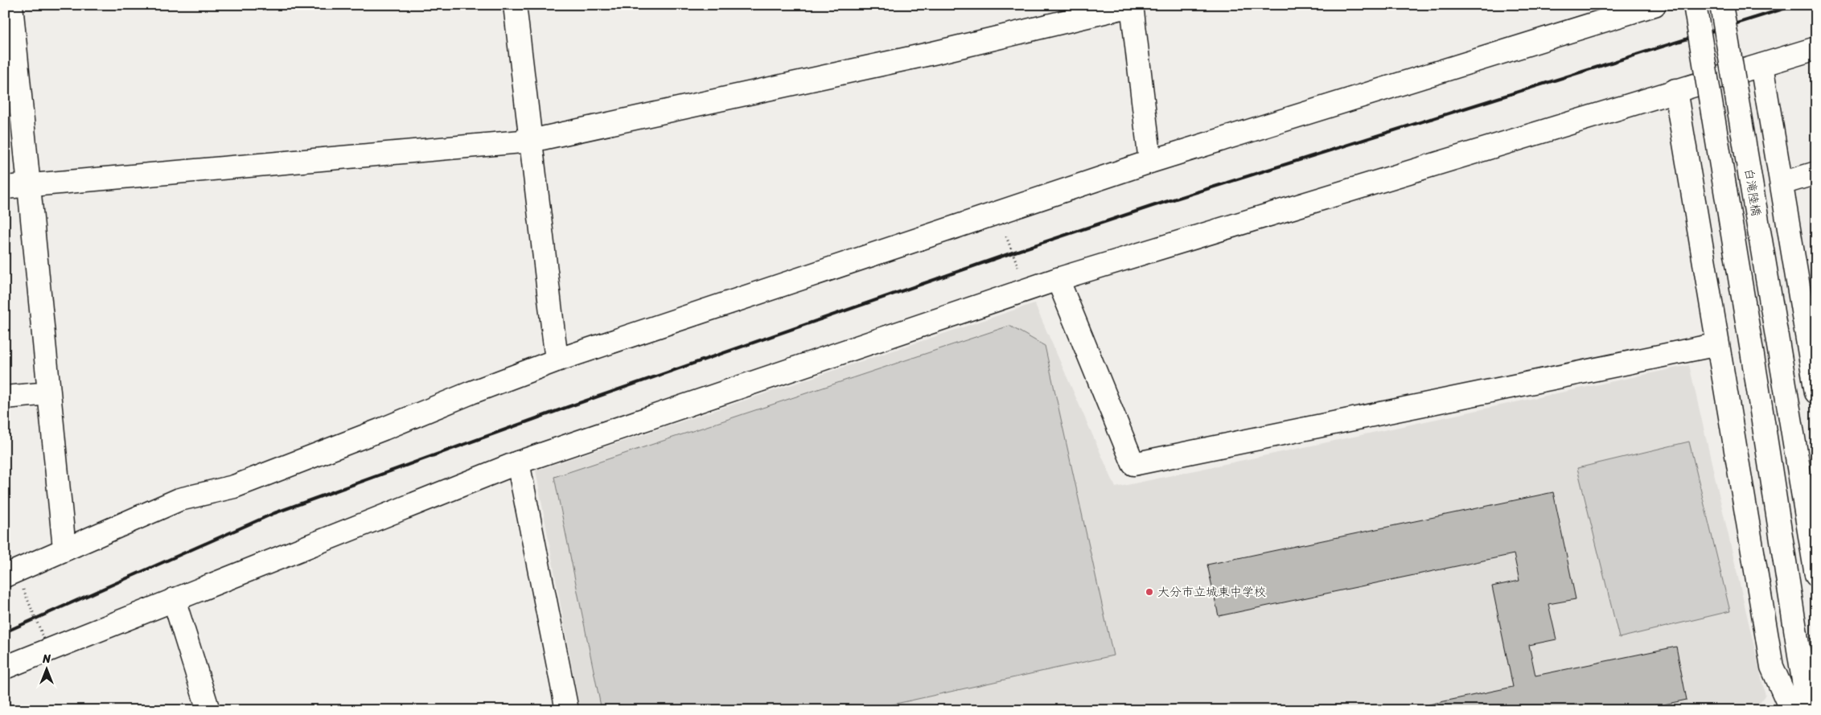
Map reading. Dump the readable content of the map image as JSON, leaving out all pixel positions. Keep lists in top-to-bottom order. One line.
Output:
{"streets":{"street":["白滝陸橋"]},"places":["大分市立城東中学校"],"north":"top"}
